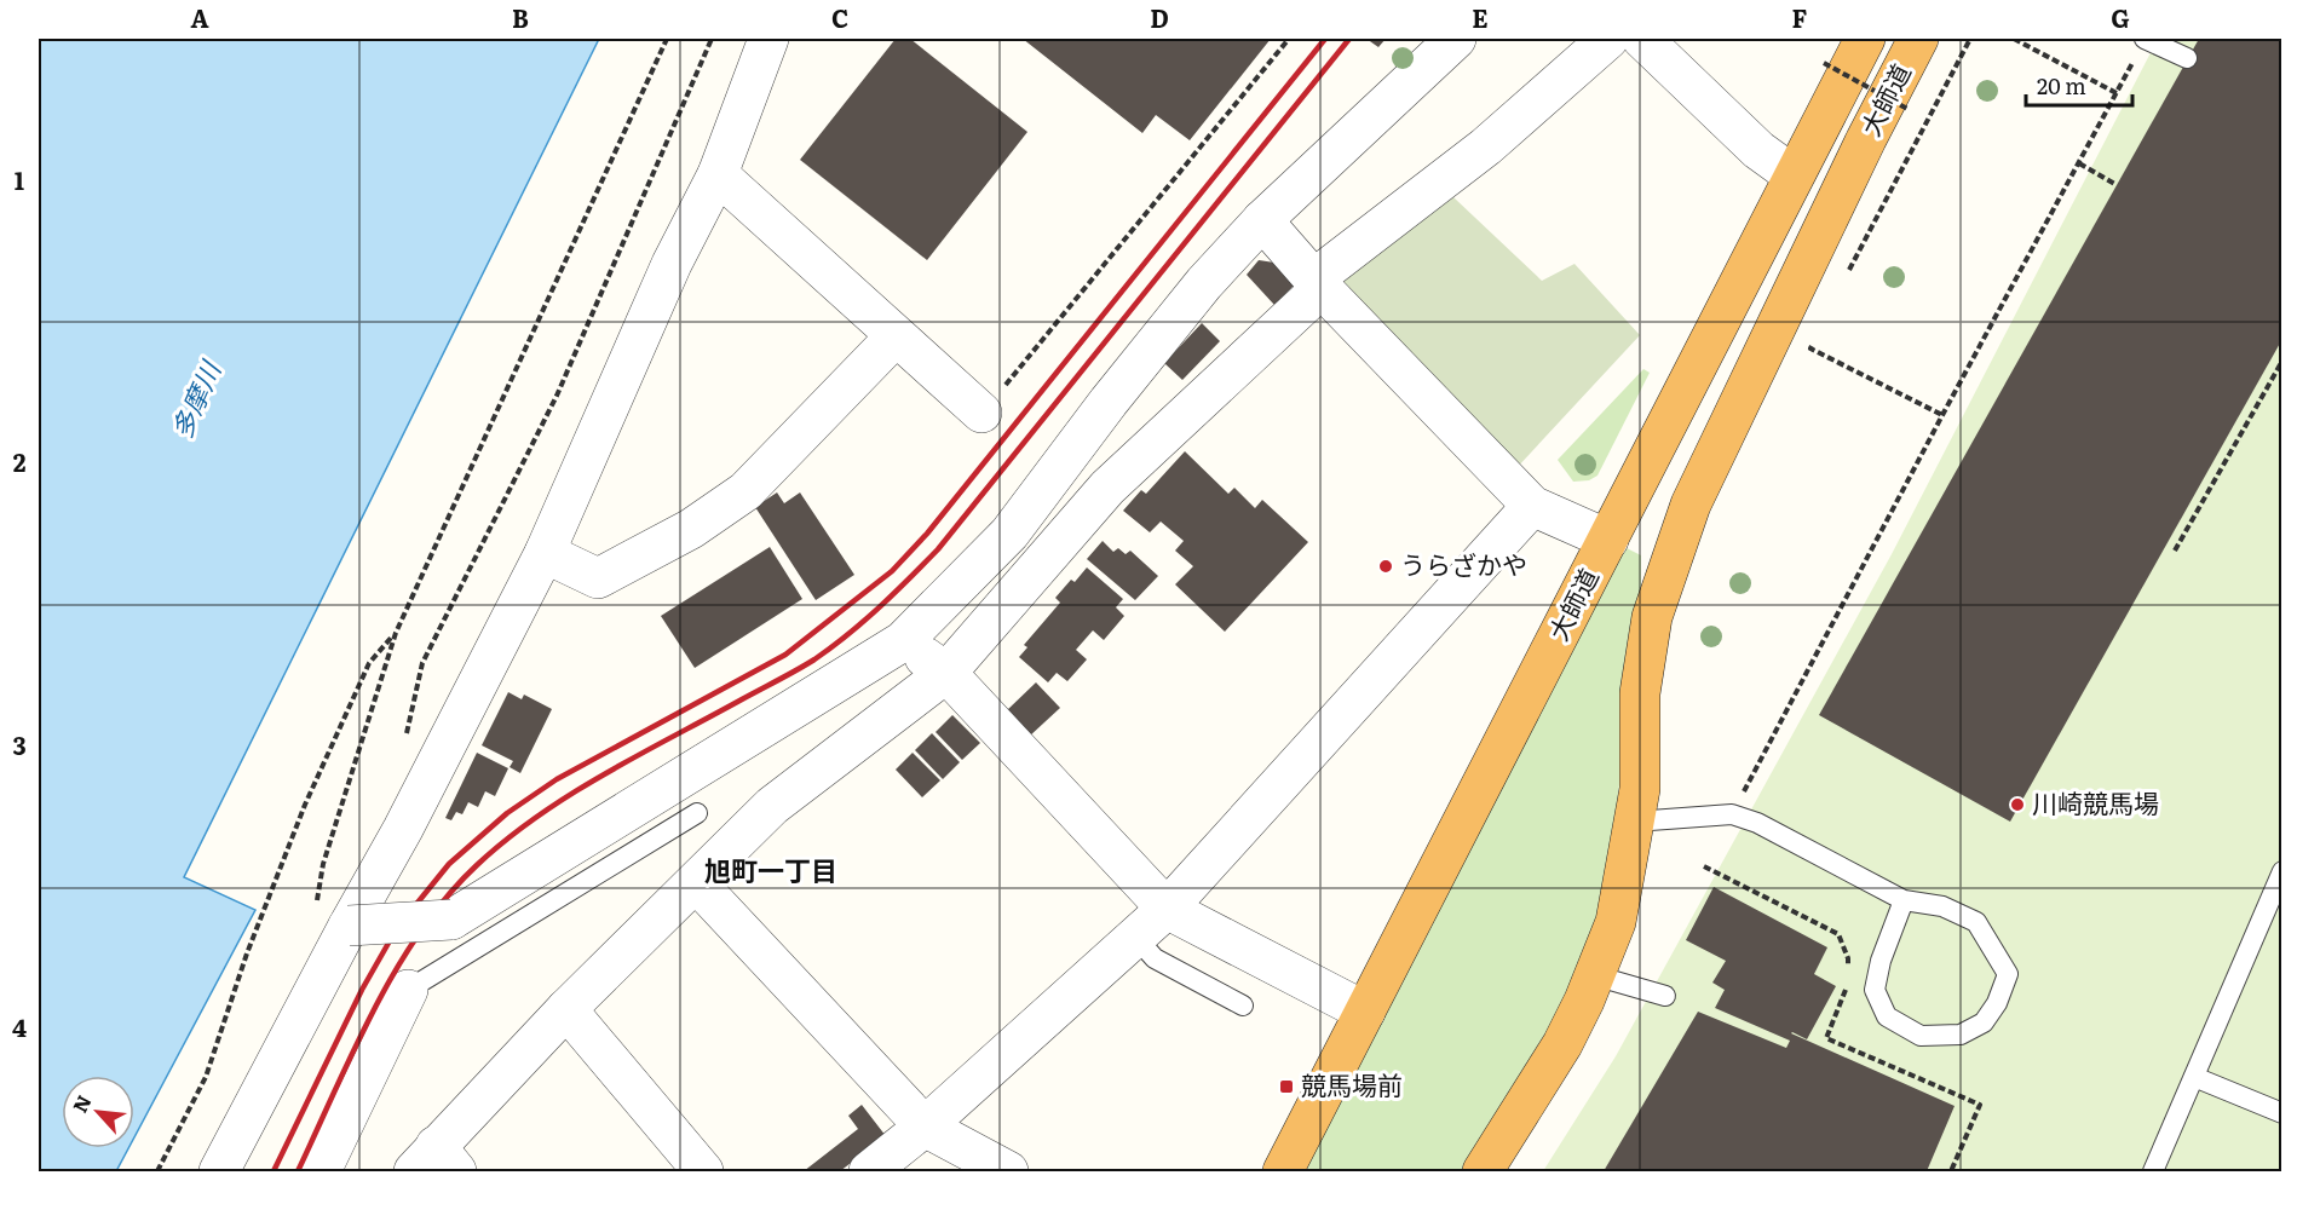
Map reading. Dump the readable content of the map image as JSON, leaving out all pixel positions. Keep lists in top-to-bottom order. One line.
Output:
{"streets":{"highway":["大師道"]},"districts":["旭町一丁目"],"water":["多摩川"],"places":{"other":["うらざかや","川崎競馬場"],"transit":["競馬場前"]},"scale_bar":"20 m","north":"top left","grid":{"columns":["A","B","C","D","E","F","G"],"rows":["1","2","3","4"]}}
